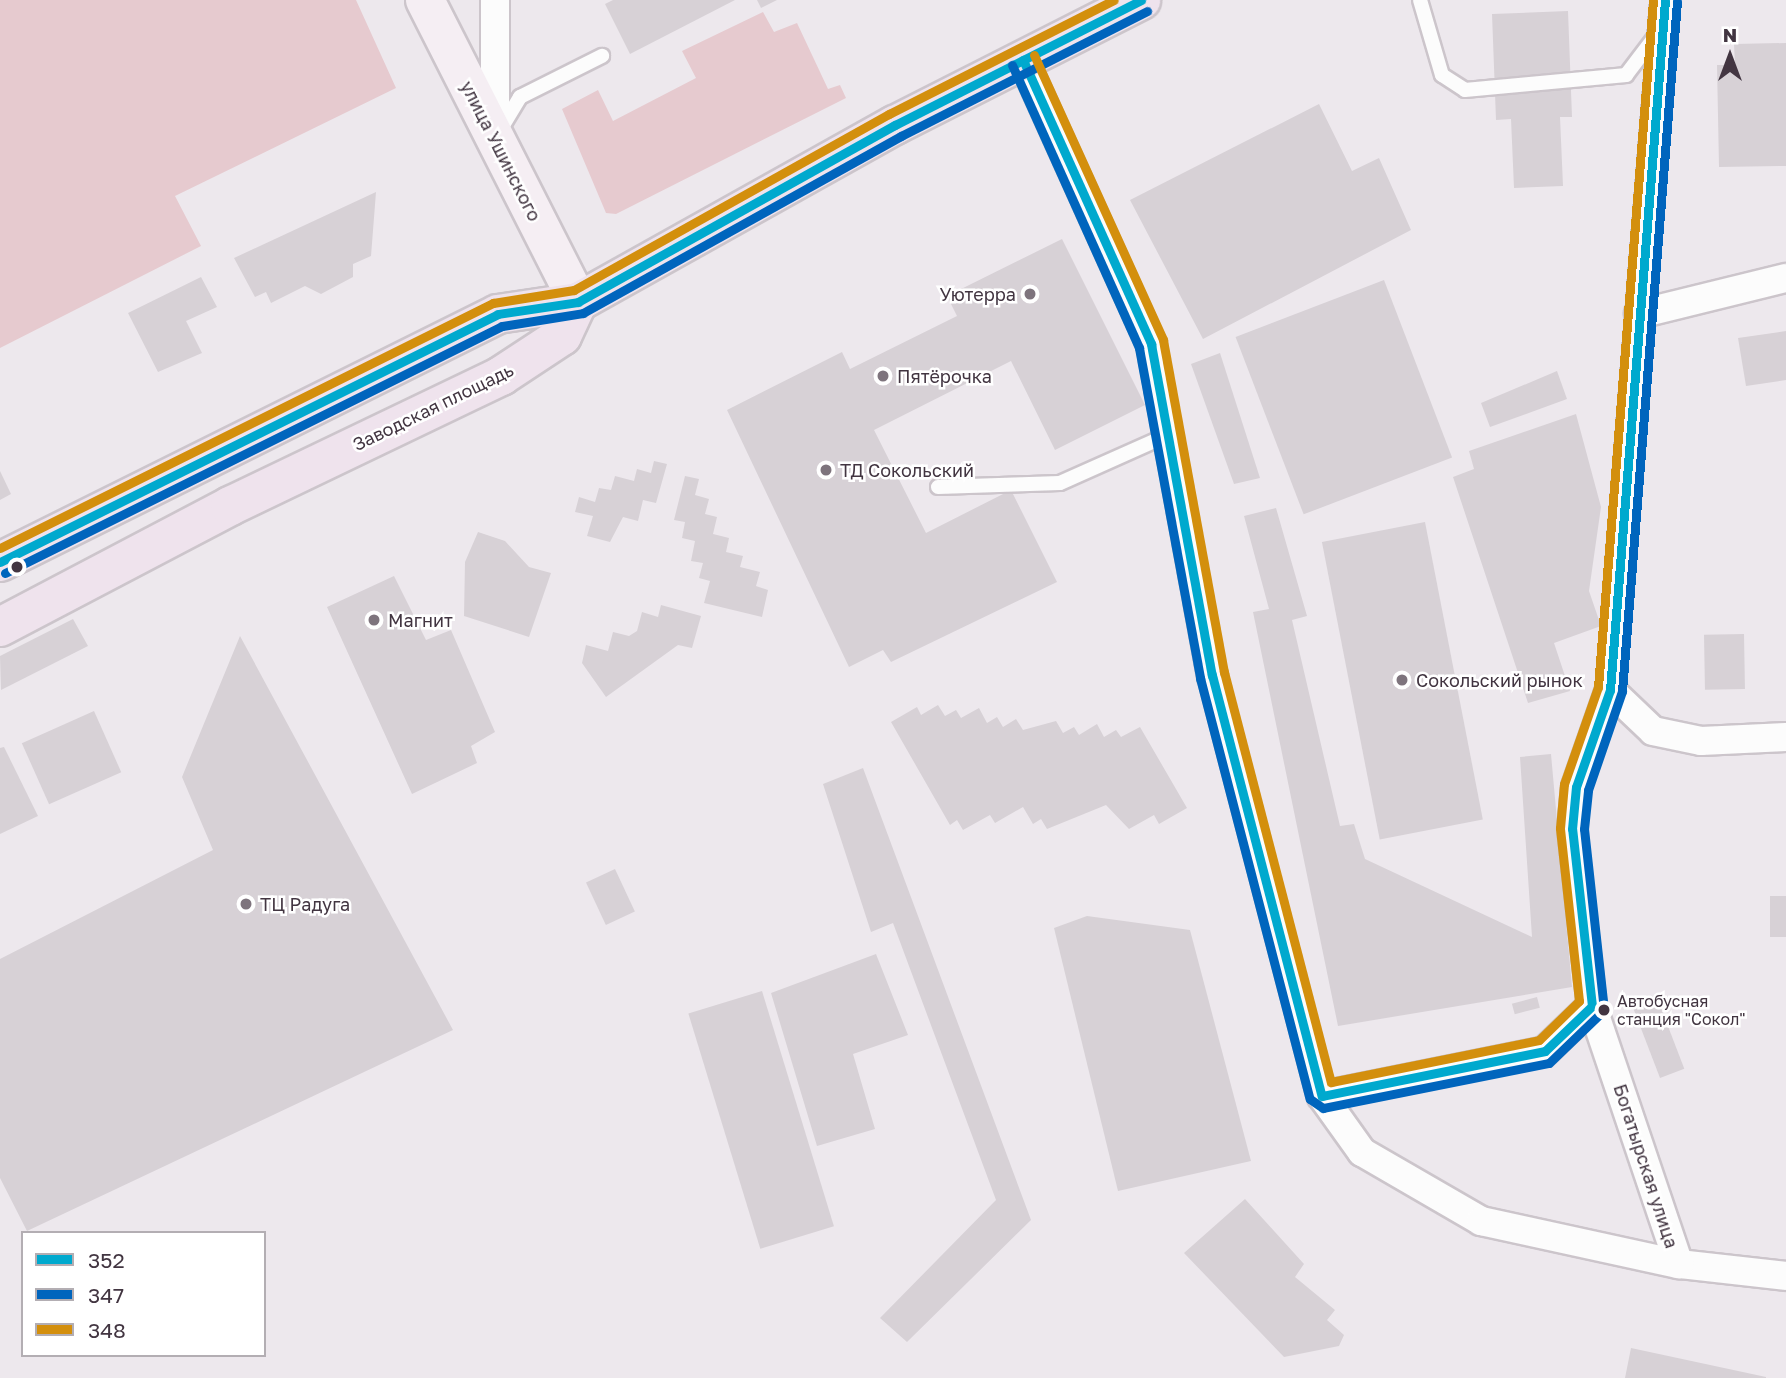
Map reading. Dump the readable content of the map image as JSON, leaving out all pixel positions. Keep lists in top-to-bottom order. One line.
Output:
{"streets":{"main road":["Заводская площадь"],"street":["улица Ушинского","Богатырская улица"]},"crossings":[["улица Ушинского","Заводская площадь"]],"places":["Уютерра","Пятёрочка","ТД Сокольский","Магнит","Сокольский рынок","ТЦ Радуга","Автобусная станция \"Сокол\""],"lines":["transit line 352","transit line 348","transit line 347"],"legend":["352","347","348"],"north":"top"}
